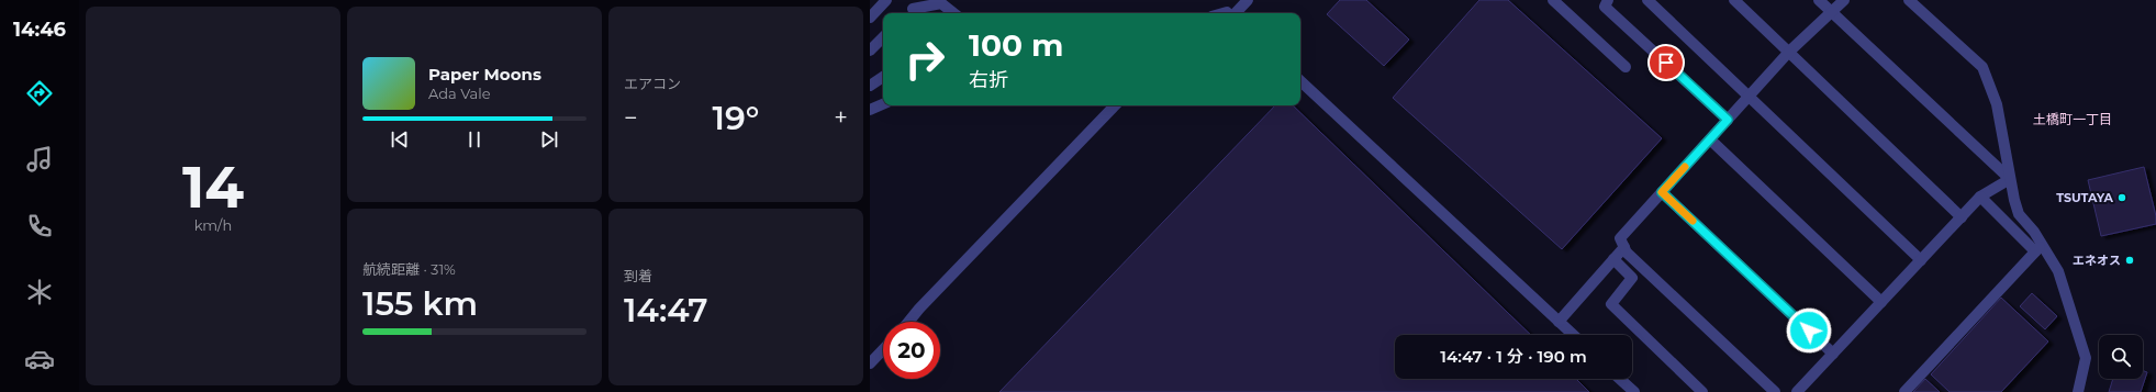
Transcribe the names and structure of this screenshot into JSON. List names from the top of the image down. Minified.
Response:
{"districts":["土橋町一丁目"],"places":["TSUTAYA","エネオス"],"page":{"tabs":"14:46","tile":[["14","km/h"],"エアコン",["航続距離 · 31%","155 km"],["到着","14:47"]],"turn":["100 m","右折"],"song":["Paper Moons","Ada Vale"],"heat":["−","19°","+"],"limit":"20","trip":"14:47 · 1 分 · 190 m"}}
